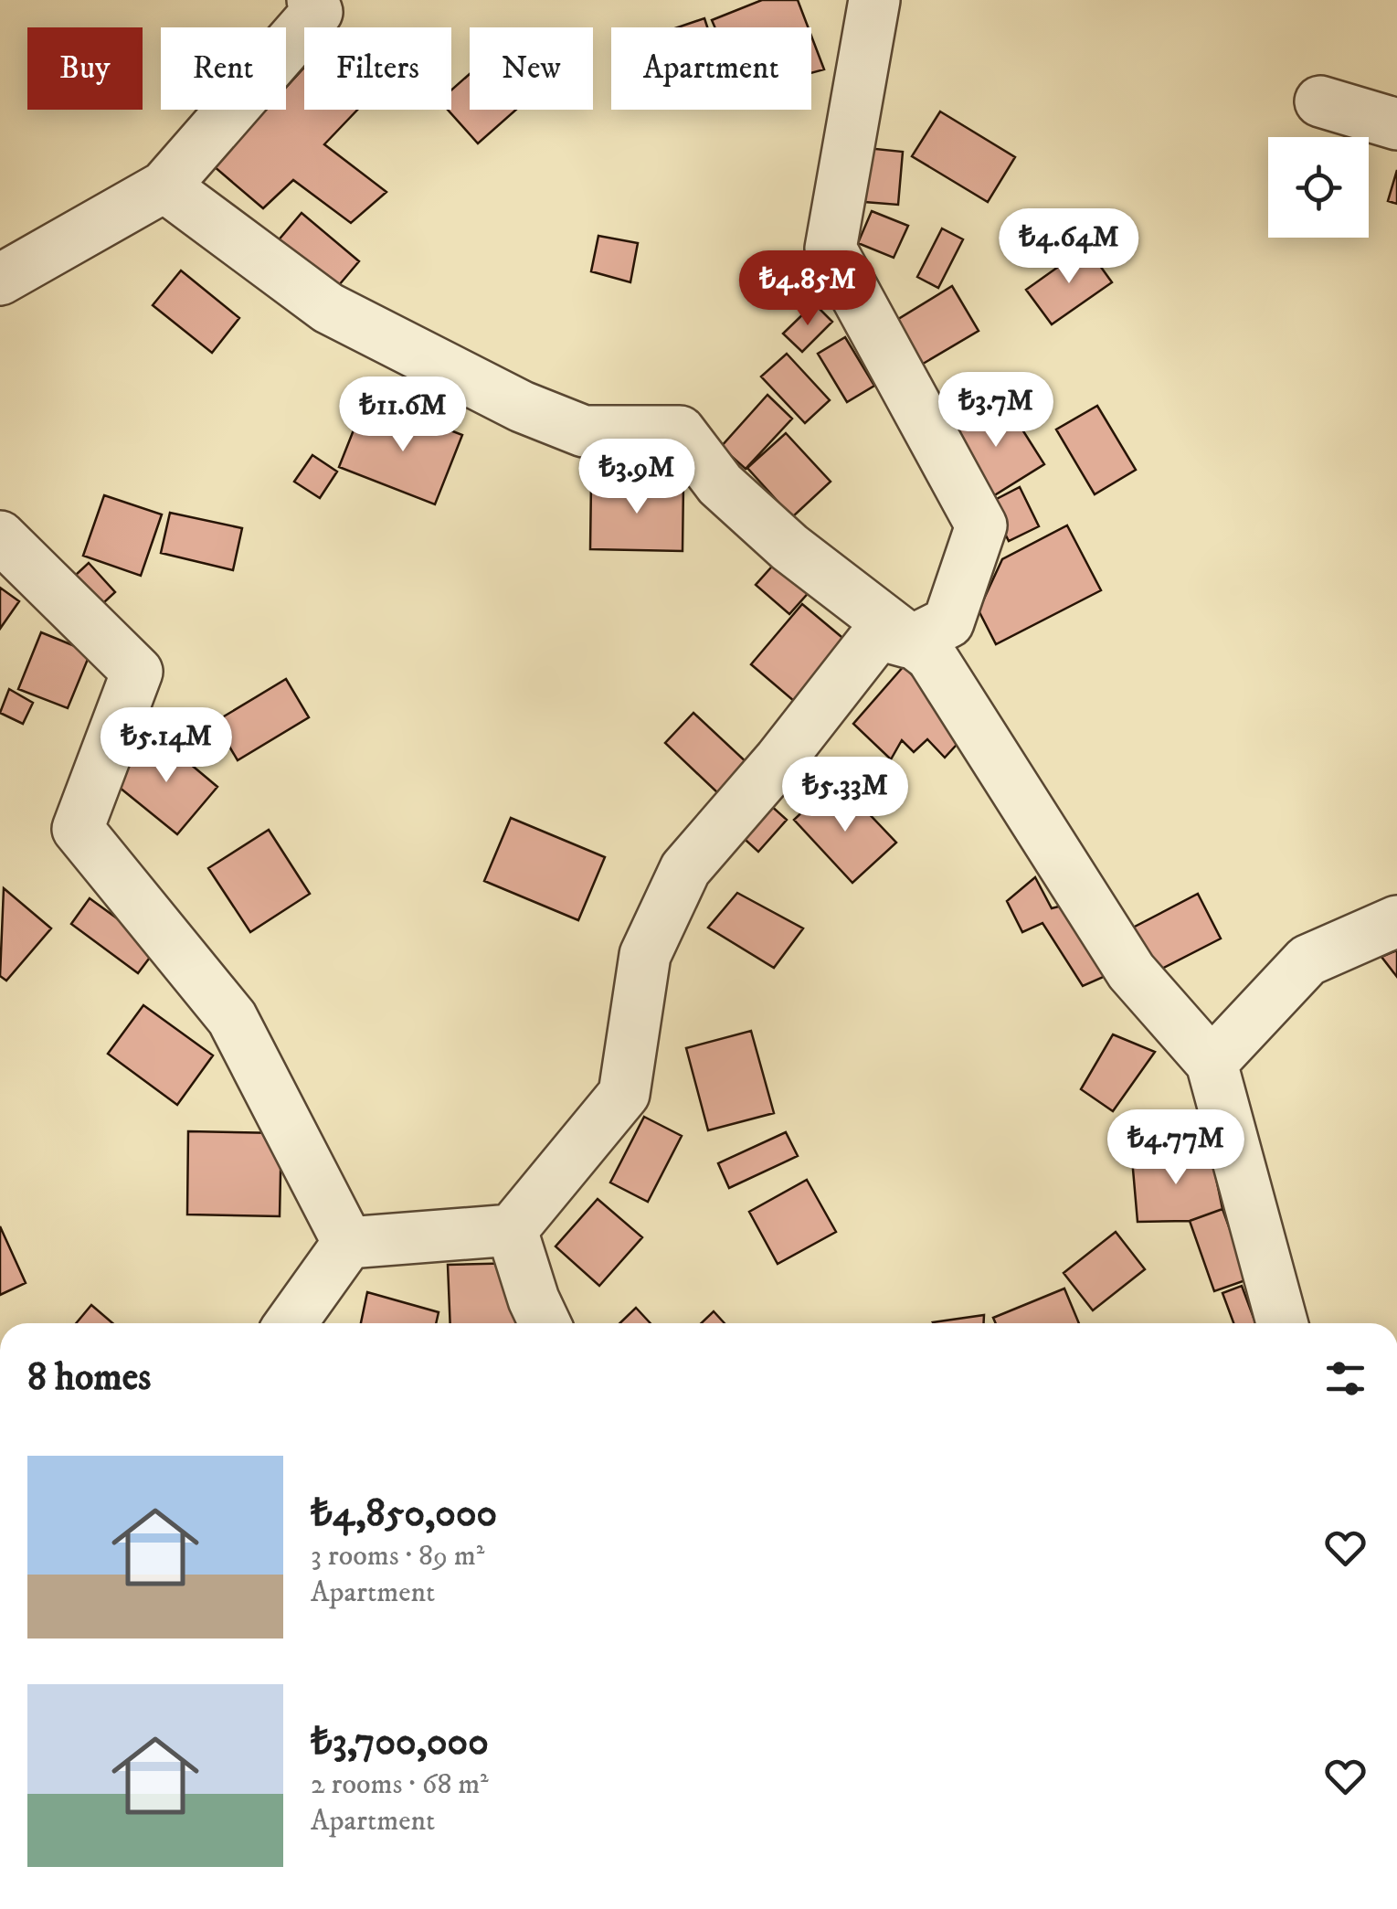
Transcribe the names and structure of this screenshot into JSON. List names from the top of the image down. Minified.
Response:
{"page":{"chip":["Buy","Rent","Filters","New","Apartment"],"price":["₺4.64M","₺4.85M","₺3.7M","₺11.6M","₺3.9M","₺5.14M","₺5.33M","₺4.77M"],"heading":"8 homes","list":[{"name":"₺4,850,000","note":"3 rooms · 89 m² · Apartment"},{"name":"₺3,700,000","note":"2 rooms · 68 m² · Apartment"}]}}
